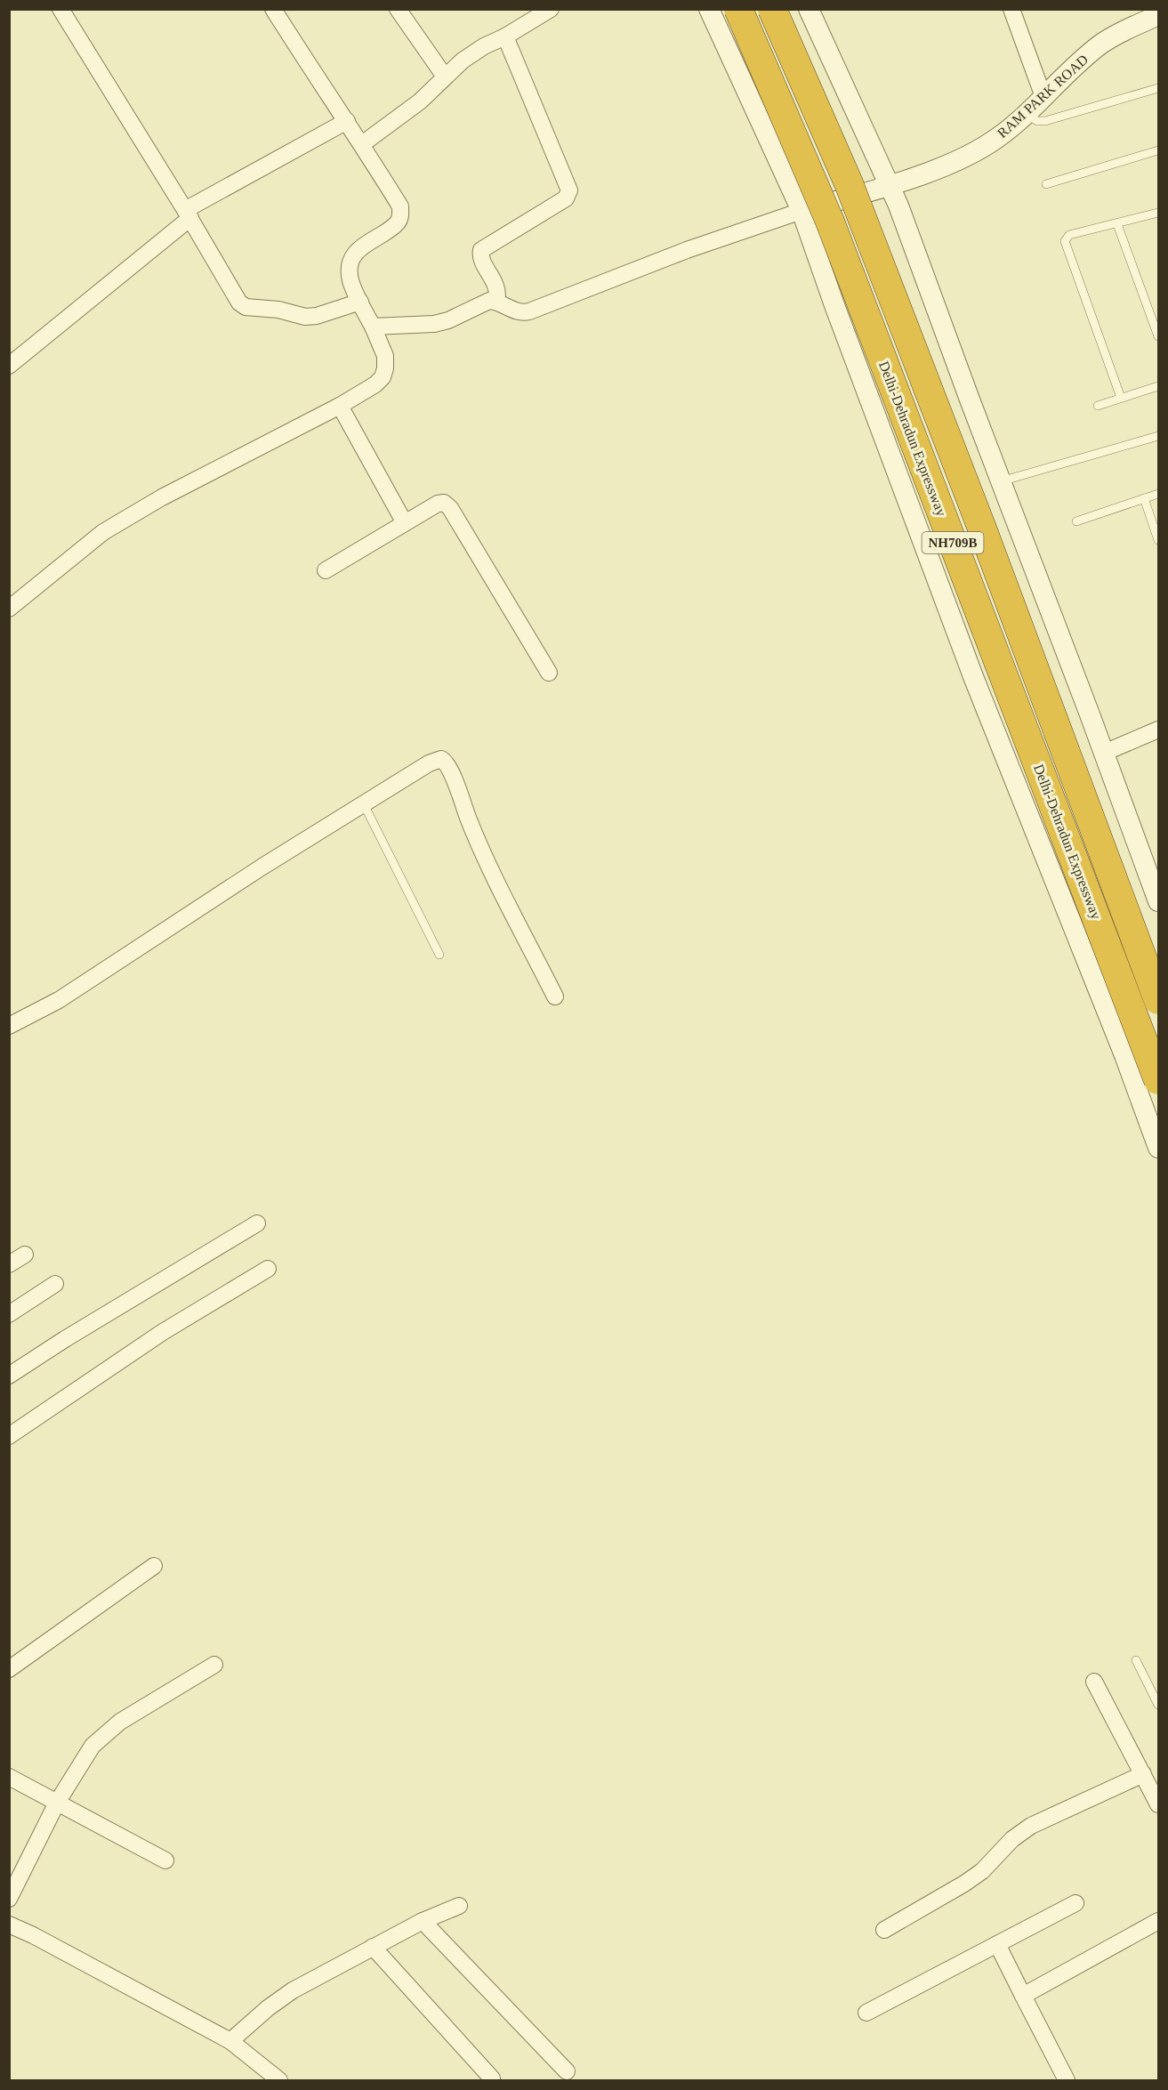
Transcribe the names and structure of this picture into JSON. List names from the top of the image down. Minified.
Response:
{"streets":{"highway":["Delhi-Dehradun Expressway","NH709B"],"street":["RAM PARK ROAD"]}}
